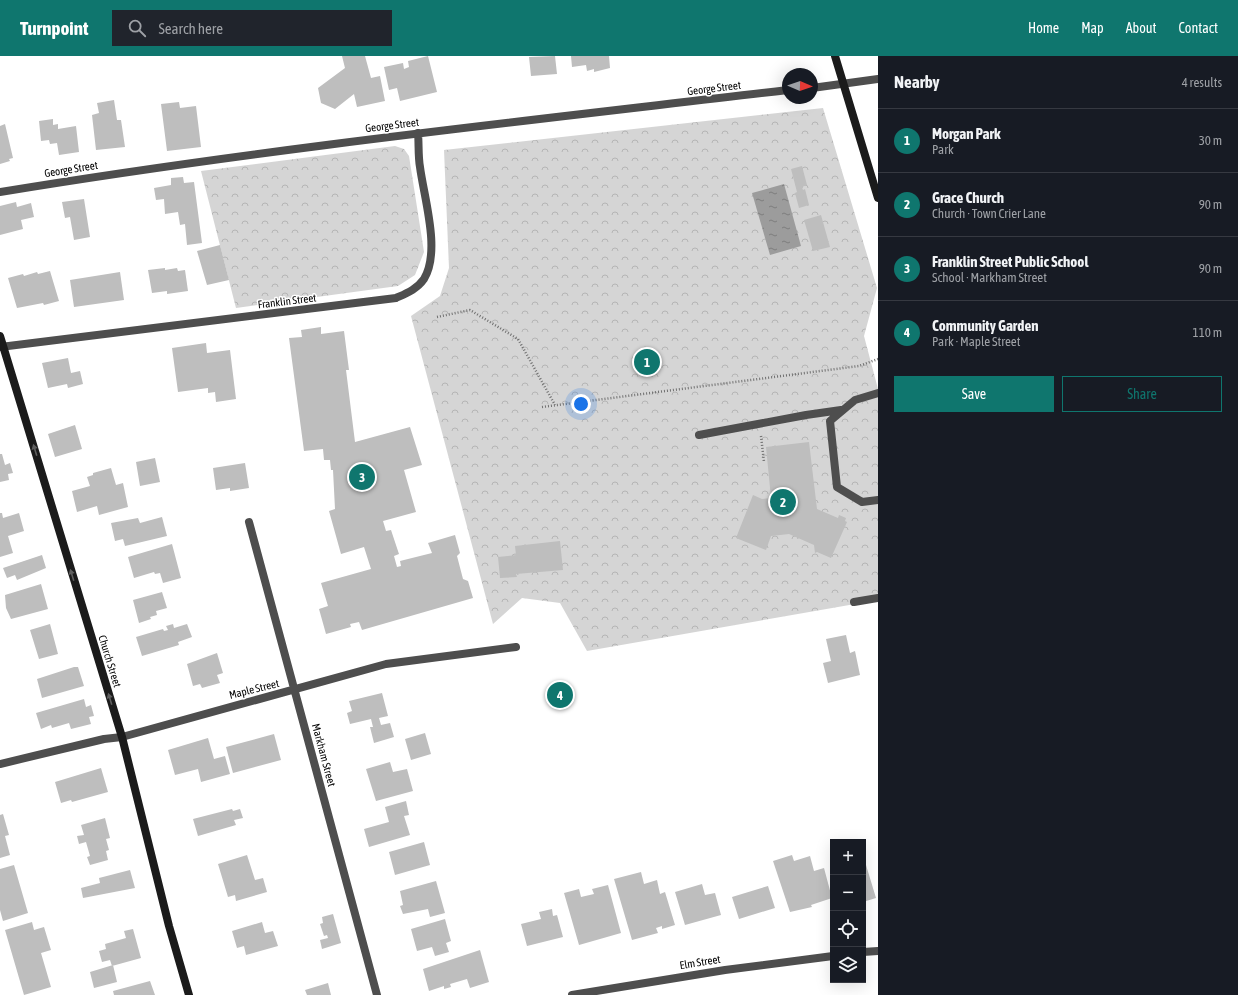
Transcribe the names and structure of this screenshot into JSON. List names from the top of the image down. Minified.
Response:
{"streets":{"street":["George Street","Franklin Street","Church Street","Maple Street","Markham Street","Elm Street"]},"crossings":[["George Street","Franklin Street"],["Franklin Street","Church Street"],["Church Street","Maple Street"],["Maple Street","Markham Street"]],"one_way":["Church Street"],"north":"right","page":{"header":"Turnpoint","search":"Search here","nav":["Home","Map","About","Contact"],"heading":["Nearby","4 results"],"list":[{"mark":"1","name":"Morgan Park","note":"Park","value":"30 m"},{"mark":"2","name":"Grace Church","note":"Church · Town Crier Lane","value":"90 m"},{"mark":"3","name":"Franklin Street Public School","note":"School · Markham Street","value":"90 m"},{"mark":"4","name":"Community Garden","note":"Park · Maple Street","value":"110 m"}],"pins":["1","3","2","4"],"buttons":["Save","Share"],"map_buttons":["+","−"]}}
